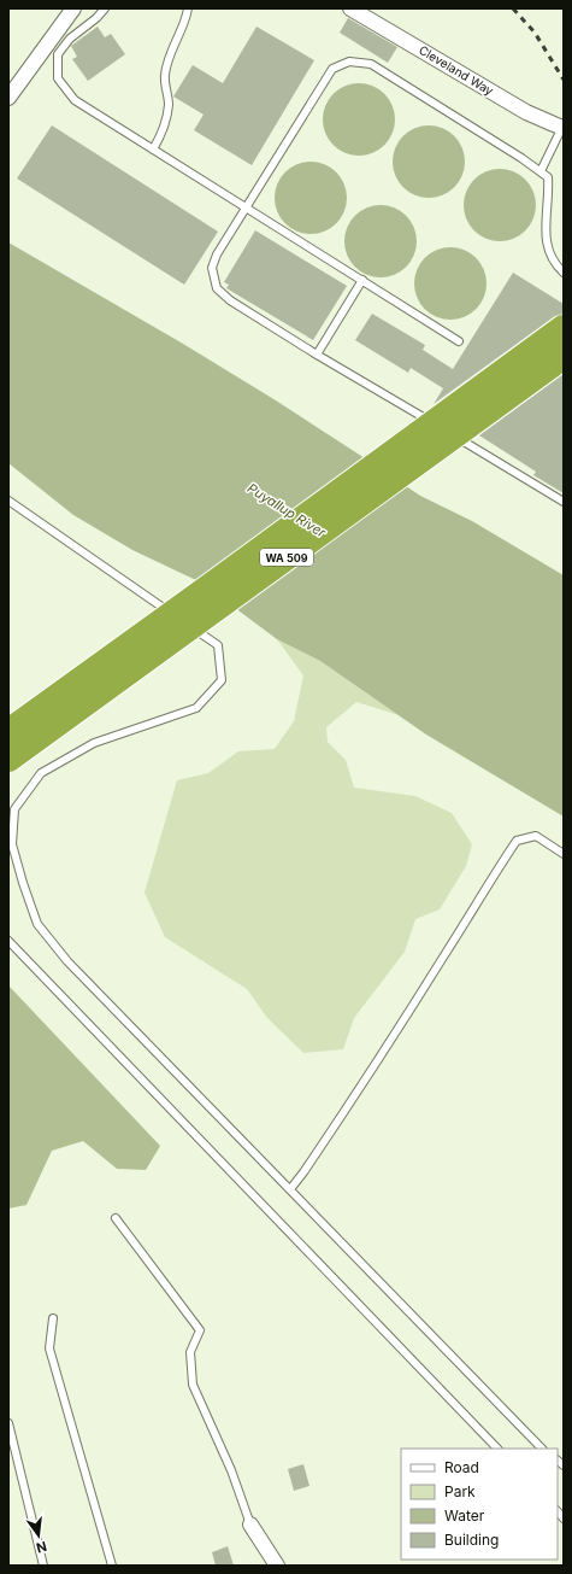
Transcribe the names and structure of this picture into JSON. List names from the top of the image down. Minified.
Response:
{"streets":{"highway":["WA 509"],"street":["Cleveland Way"]},"water":["Puyallup River"],"legend":["Road","Park","Water","Building"],"north":"bottom"}
